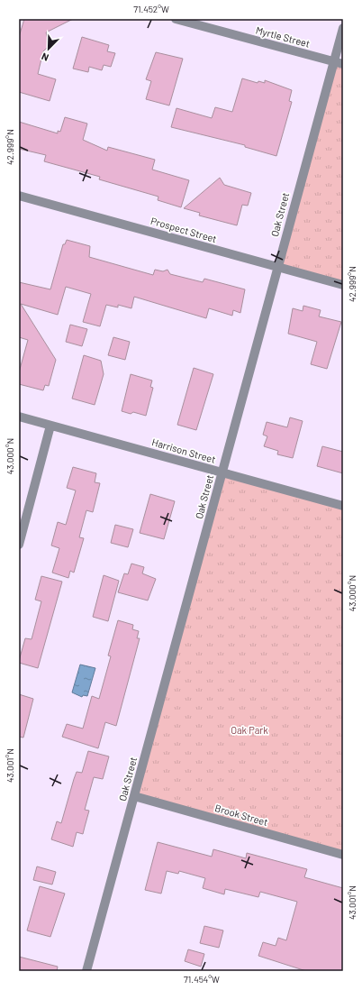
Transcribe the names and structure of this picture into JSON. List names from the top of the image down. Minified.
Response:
{"streets":{"street":["Myrtle Street","Oak Street","Prospect Street","Harrison Street","Brook Street"]},"crossings":[["Myrtle Street","Oak Street"],["Oak Street","Prospect Street"],["Oak Street","Harrison Street"],["Oak Street","Brook Street"]],"parks":["Oak Park"],"north":"bottom left","coordinates":["71.452°W","42.999°N","43.000°N","43.001°N","71.454°W"]}
